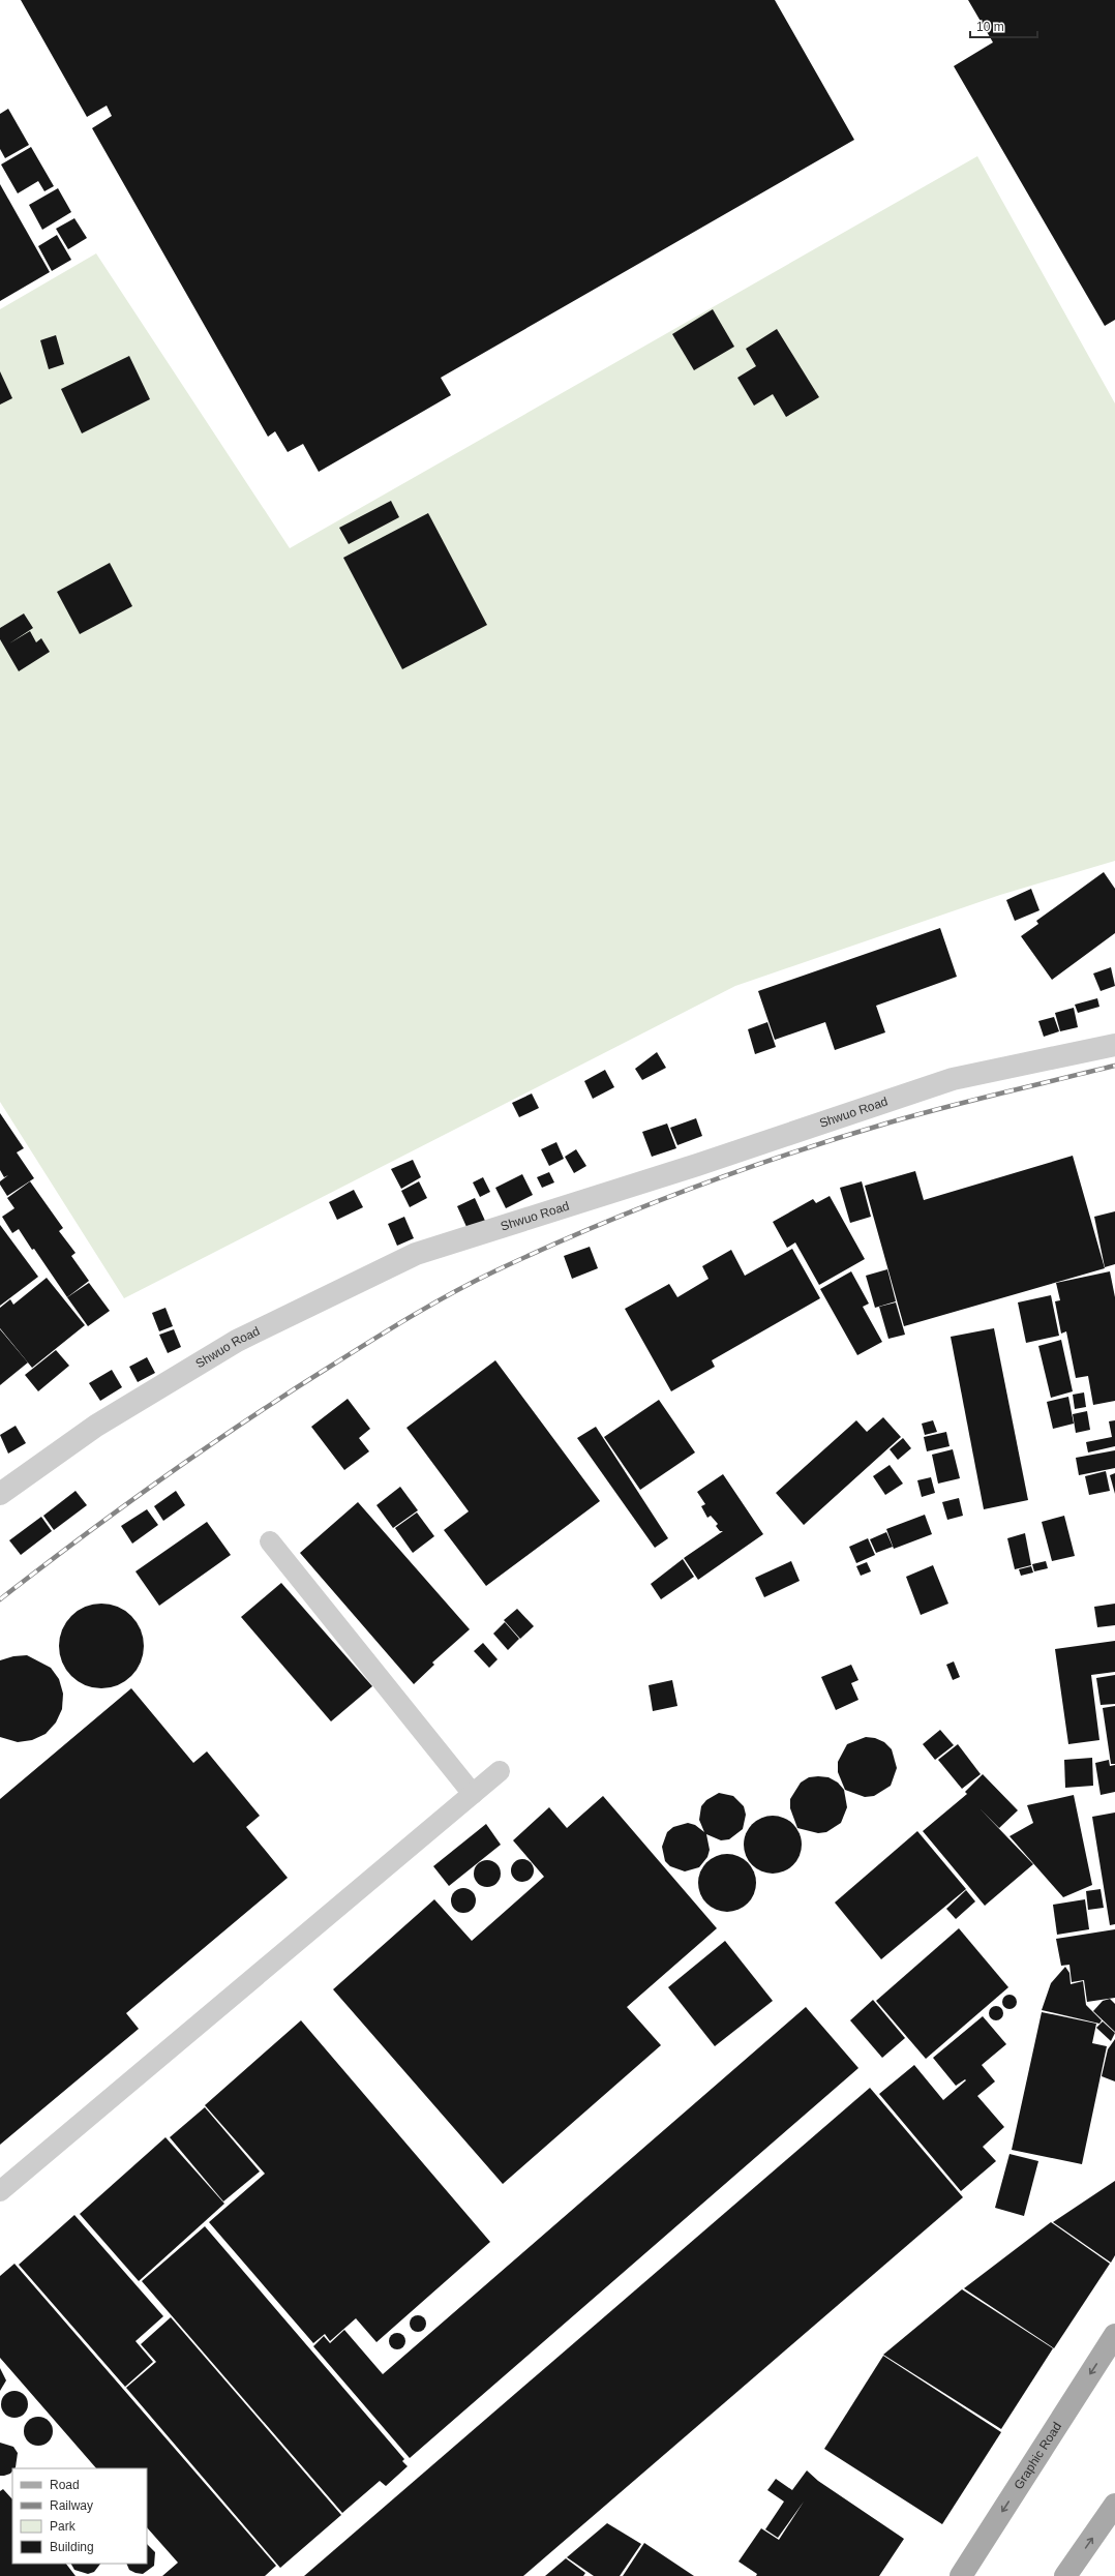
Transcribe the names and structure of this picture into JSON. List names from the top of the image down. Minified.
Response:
{"streets":{"main road":["Graphic Road"],"street":["Shwuo Road"]},"legend":["Road","Railway","Park","Building"],"scale_bar":"10 m"}
